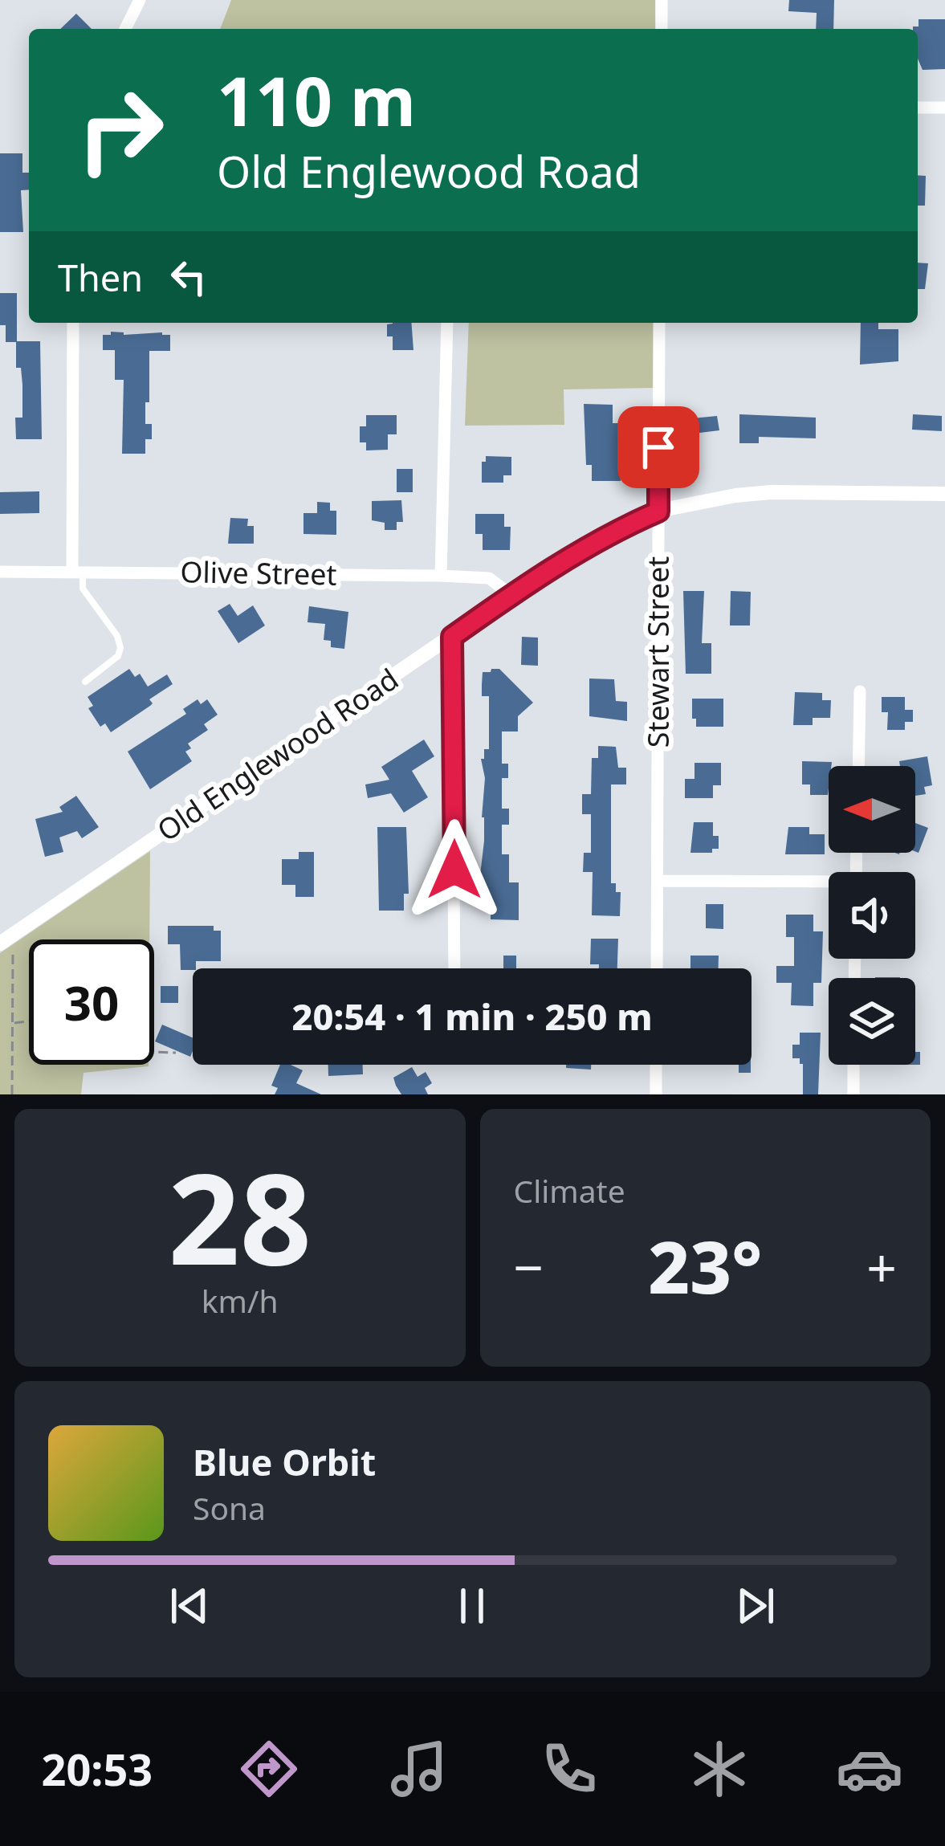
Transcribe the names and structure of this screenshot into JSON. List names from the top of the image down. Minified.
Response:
{"streets":{"street":["Olive Street","Stewart Street","Old Englewood Road"]},"crossings":[["Olive Street","Old Englewood Road"],["Stewart Street","Old Englewood Road"]],"north":"left","page":{"turn":["110 m","Old Englewood Road"],"then":"Then","limit":"30","trip":"20:54 · 1 min · 250 m","tile":[["28","km/h"],"Climate"],"heat":["−","23°","+"],"song":["Blue Orbit","Sona"],"tabs":"20:53"}}
